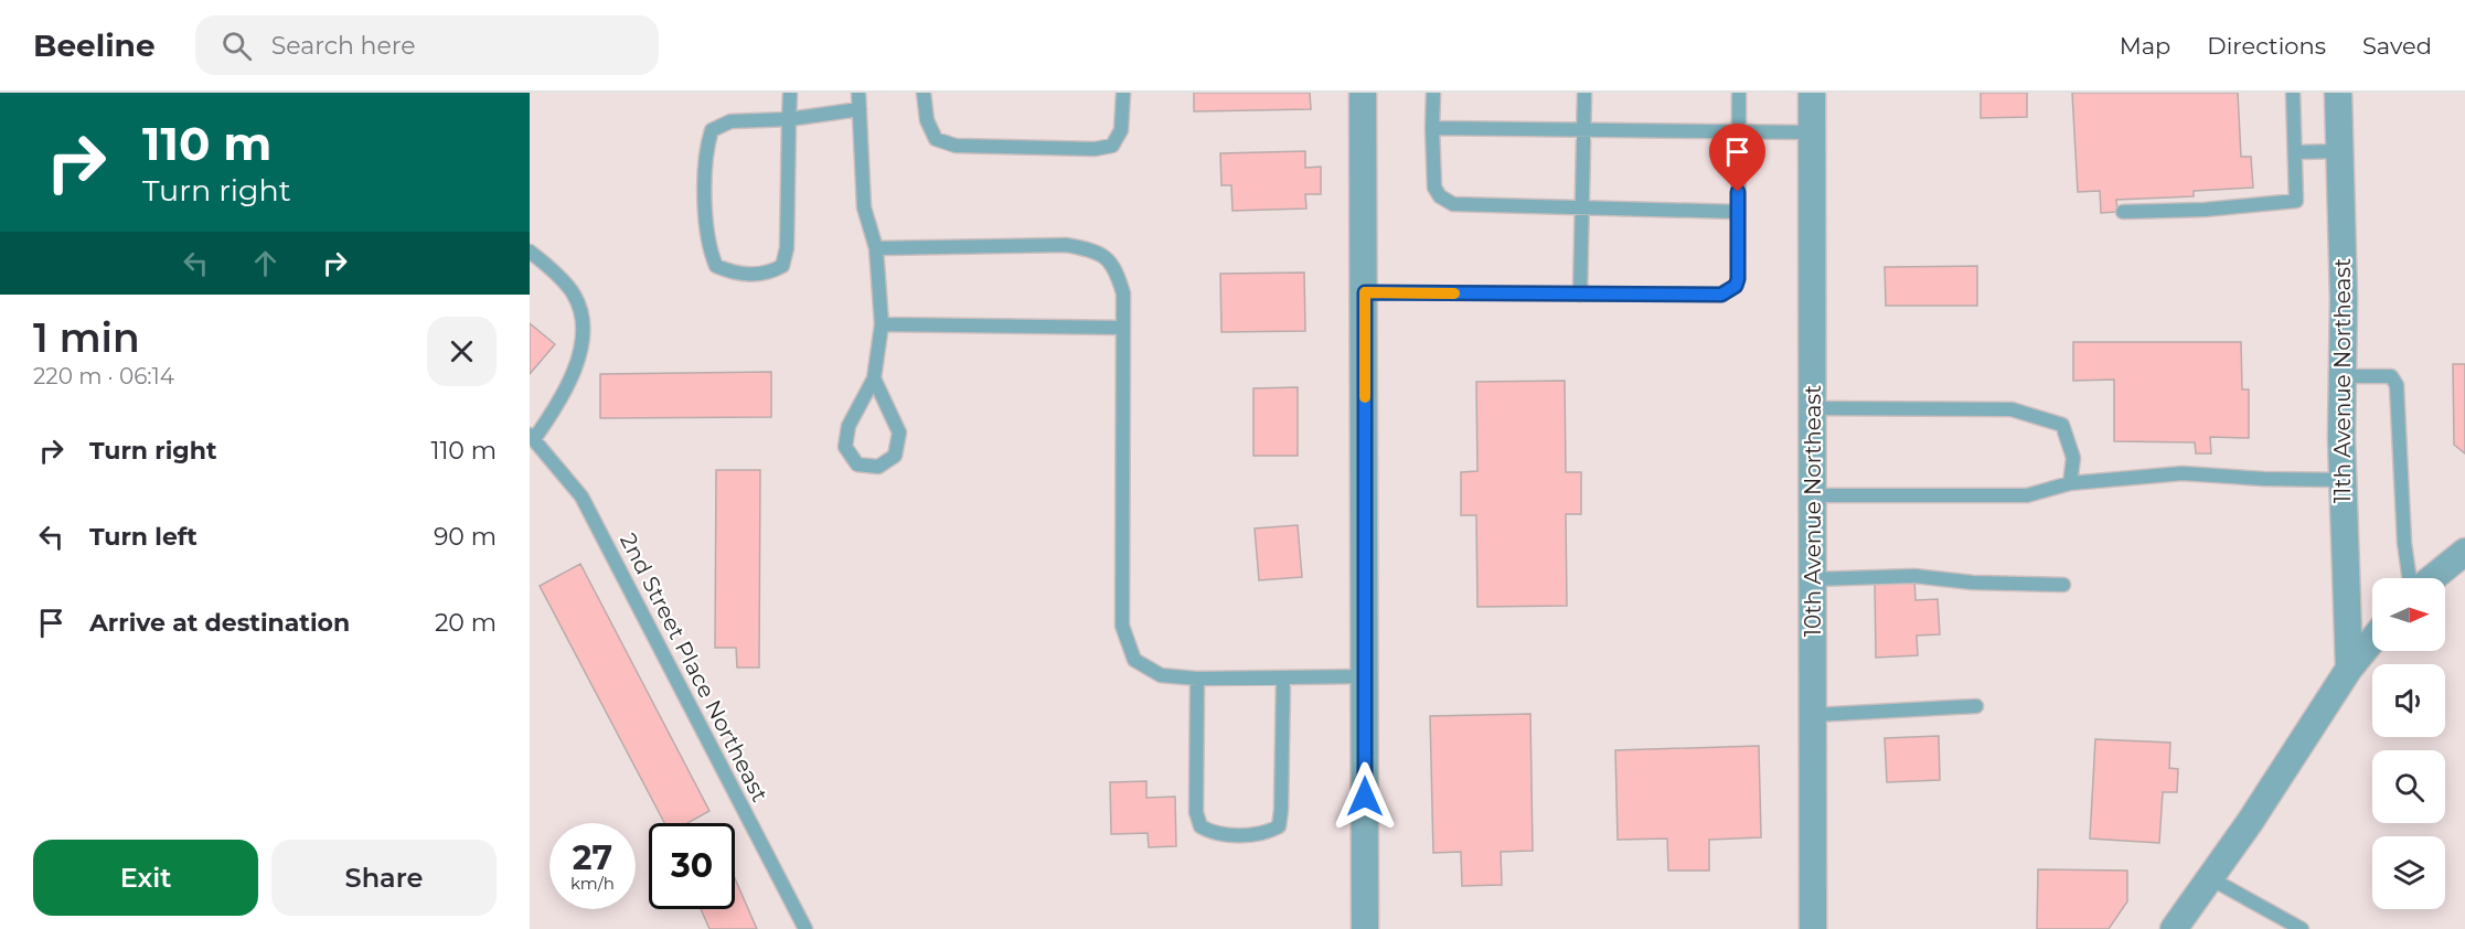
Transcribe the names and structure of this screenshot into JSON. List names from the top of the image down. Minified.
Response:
{"streets":{"street":["11th Avenue Northeast","10th Avenue Northeast"],"lane":["2nd Street Place Northeast"]},"north":"right","page":{"header":"Beeline","search":"Search here","nav":["Map","Directions","Saved"],"turn":["110 m","Turn right"],"heading":["1 min","220 m · 06:14"],"list":[{"name":"Turn right","value":"110 m"},{"name":"Turn left","value":"90 m"},{"name":"Arrive at destination","value":"20 m"}],"speed":"27 km/h","limit":"30","buttons":["Exit","Share"]}}
